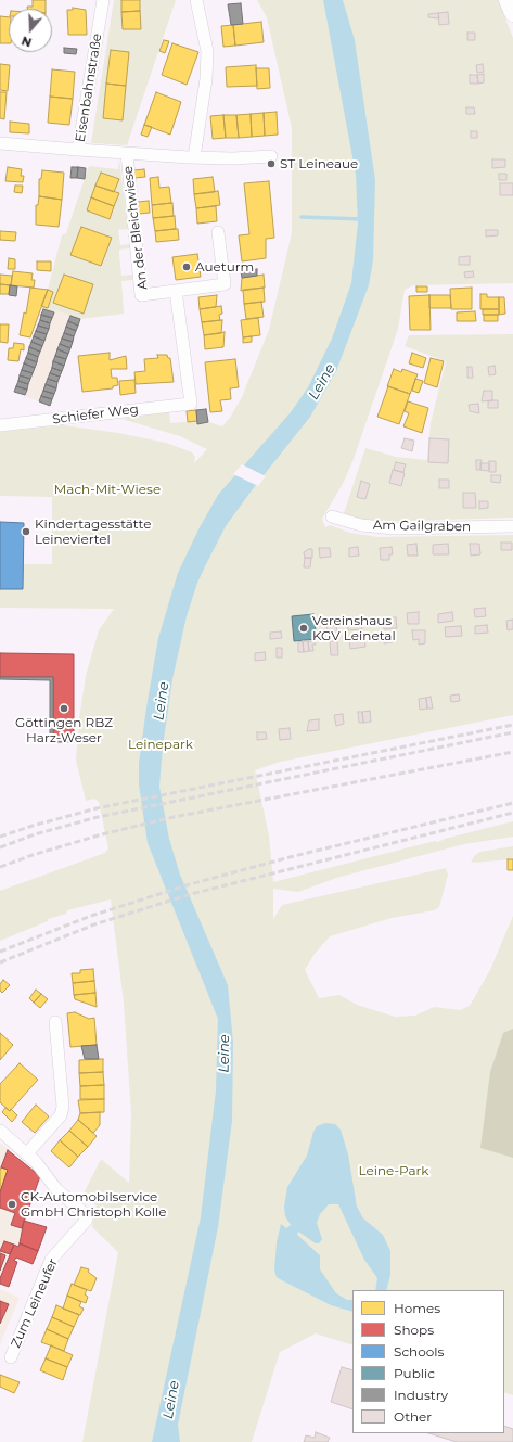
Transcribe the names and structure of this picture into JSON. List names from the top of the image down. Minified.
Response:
{"streets":{"street":["Eisenbahnstraße","An der Bleichwiese","Schiefer Weg","Am Gailgraben","Zum Leineufer"]},"crossings":[["An der Bleichwiese","Schiefer Weg"]],"water":["Leine"],"parks":["Mach-Mit-Wiese","Leinepark","Leine-Park"],"places":["ST Leineaue","Aueturm","Kindertagesstätte Leineviertel","Vereinshaus KGV Leinetal","Göttingen RBZ Harz-Weser","CK-Automobilservice GmbH Christoph Kolle"],"legend":["Homes","Shops","Schools","Public","Industry","Other"],"north":"bottom"}
